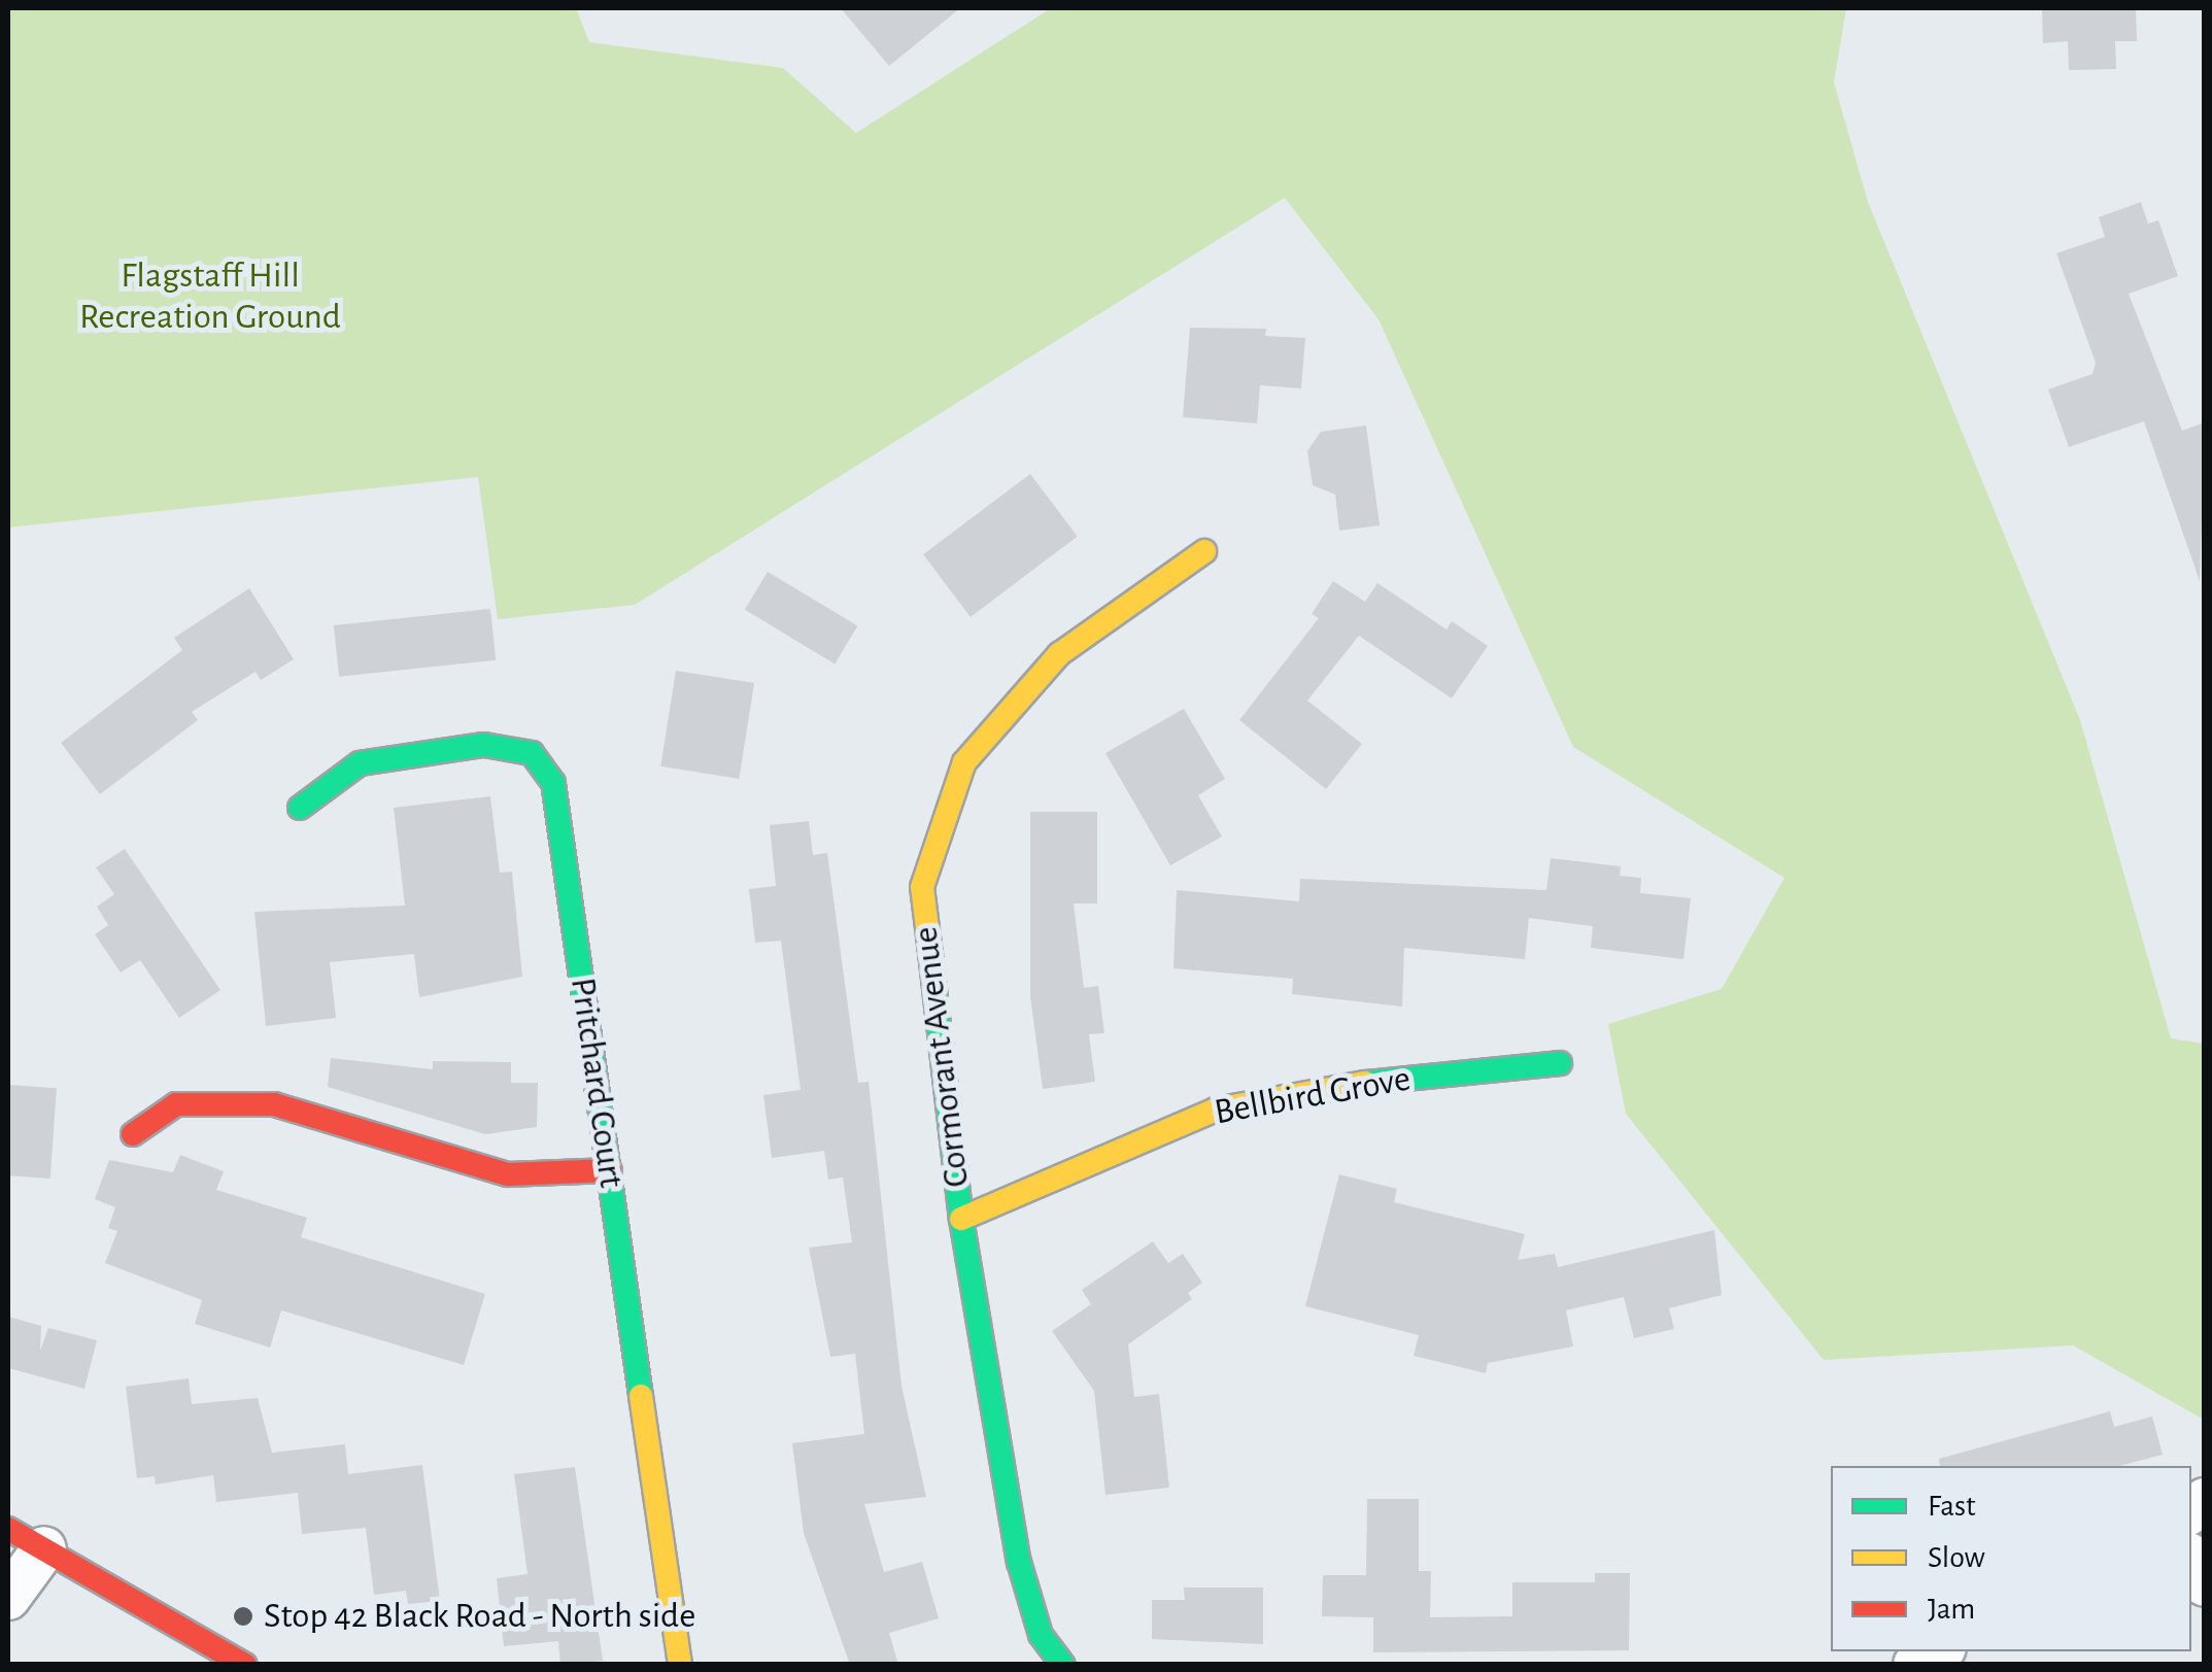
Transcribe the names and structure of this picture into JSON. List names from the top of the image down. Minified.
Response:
{"streets":{"street":["Cormorant Avenue","Pritchard Court","Bellbird Grove"]},"crossings":[["Cormorant Avenue","Bellbird Grove"]],"parks":["Flagstaff Hill Recreation Ground"],"places":["Stop 42 Black Road - North side"],"legend":["Fast","Slow","Jam"]}
